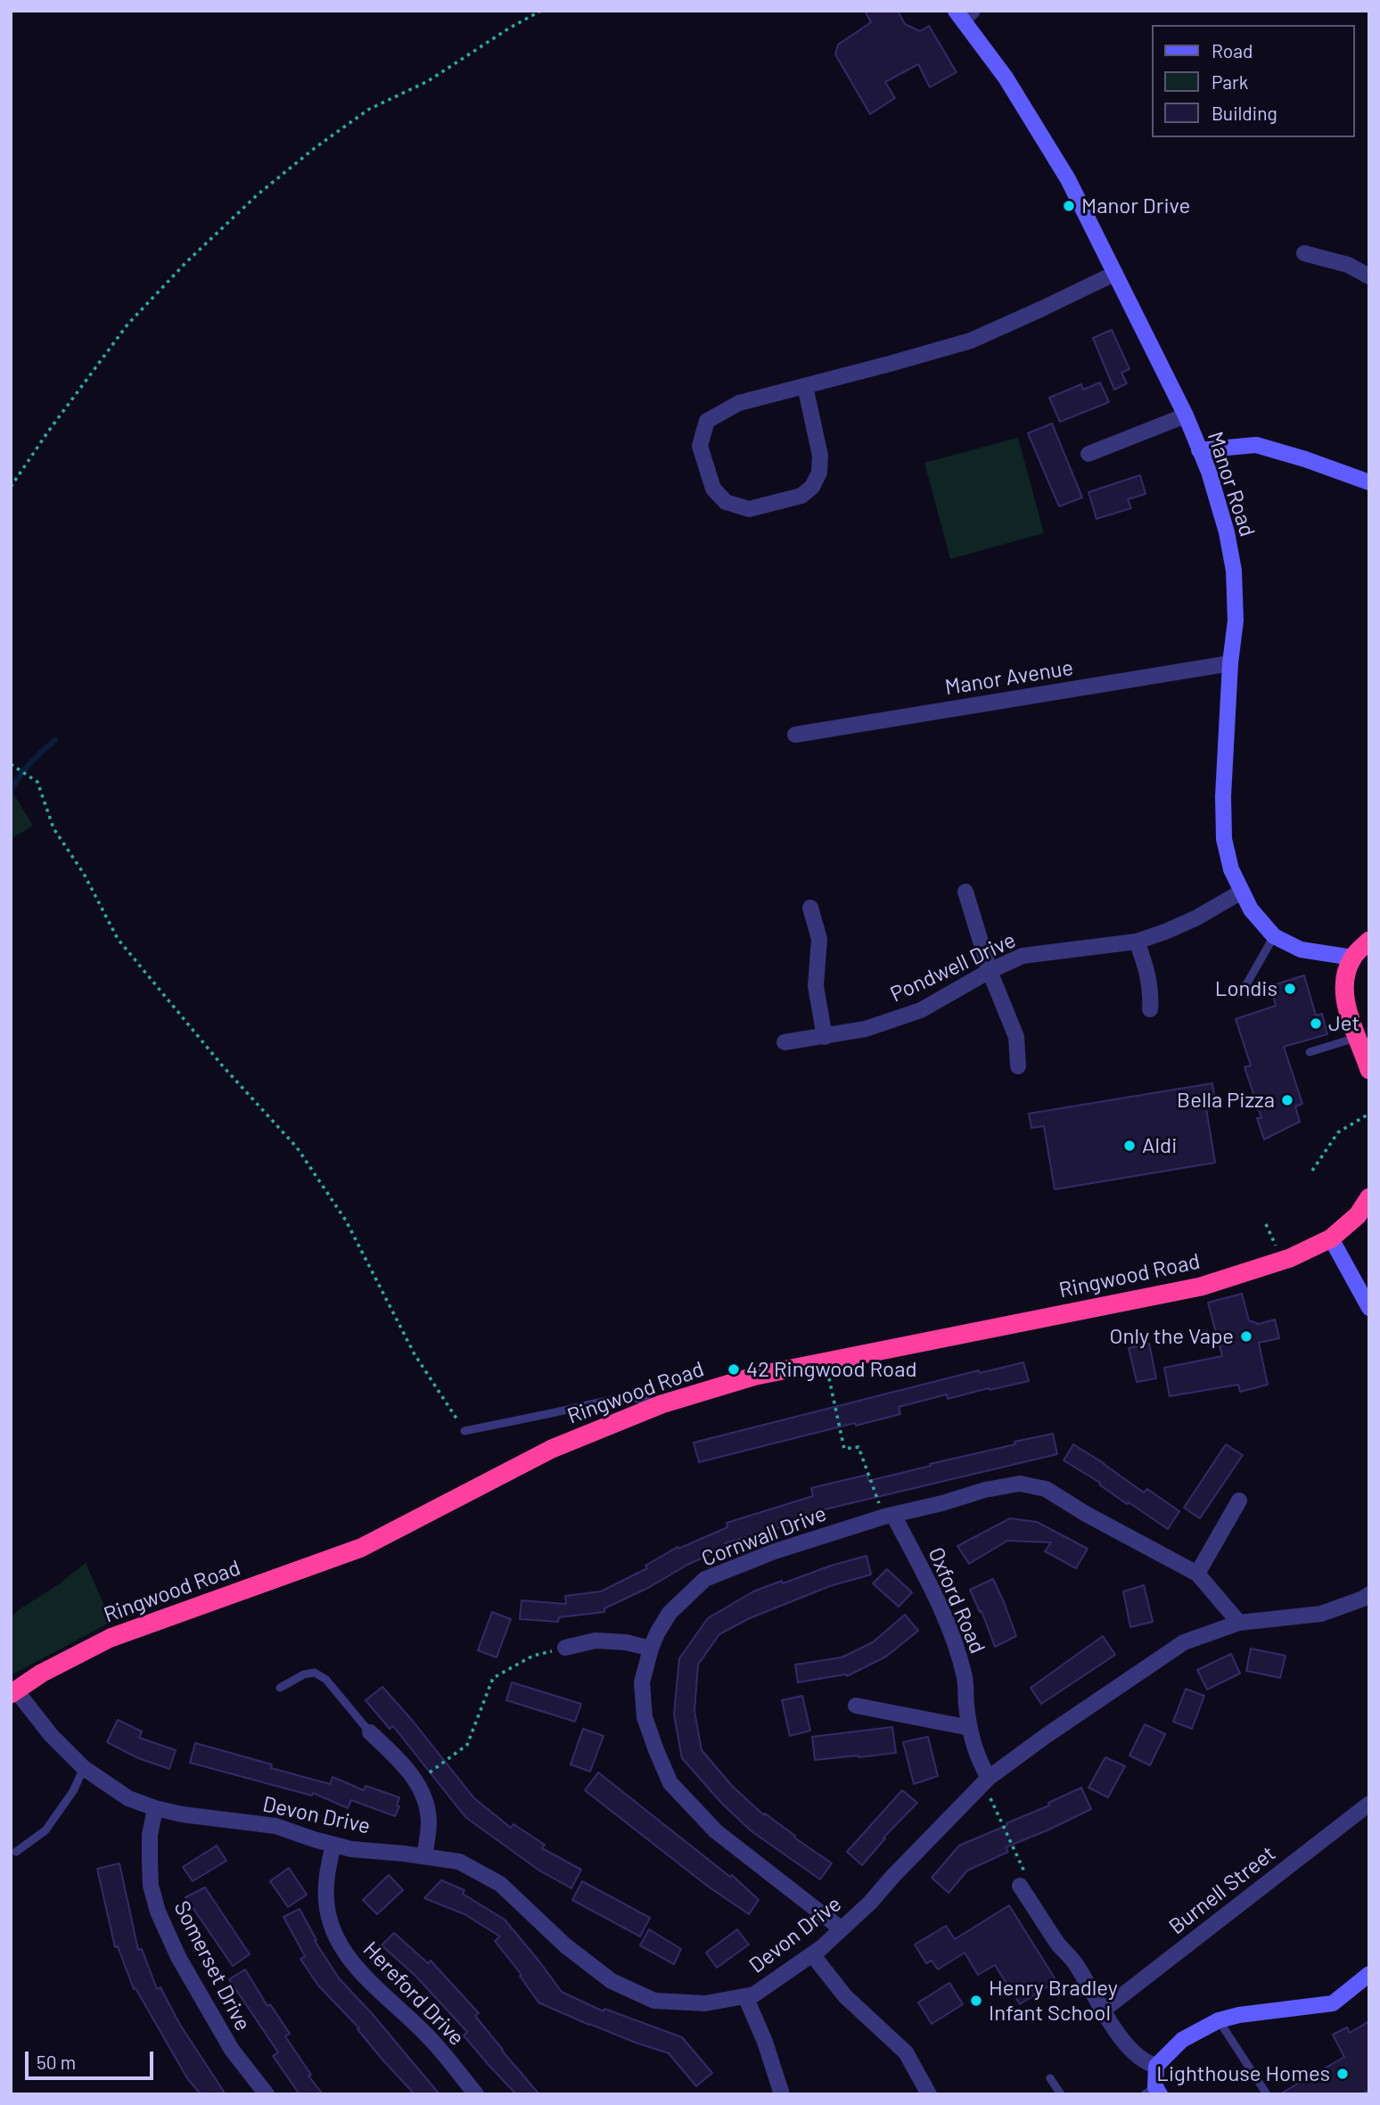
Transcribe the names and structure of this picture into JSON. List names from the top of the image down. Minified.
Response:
{"streets":{"highway":["Ringwood Road"],"street":["Manor Road","Manor Avenue","Pondwell Drive","Cornwall Drive","Oxford Road","Devon Drive","Burnell Street","Somerset Drive","Hereford Drive"]},"crossings":[["Manor Road","Manor Avenue"],["Manor Road","Pondwell Drive"],["Ringwood Road","Devon Drive"],["Cornwall Drive","Oxford Road"],["Cornwall Drive","Devon Drive"],["Oxford Road","Devon Drive"],["Devon Drive","Somerset Drive"],["Devon Drive","Hereford Drive"]],"places":["Manor Drive","Londis","Jet","Bella Pizza","Aldi","Only the Vape","42 Ringwood Road","Henry Bradley Infant School","Lighthouse Homes"],"legend":["Road","Park","Building"],"scale_bar":"50 m"}
